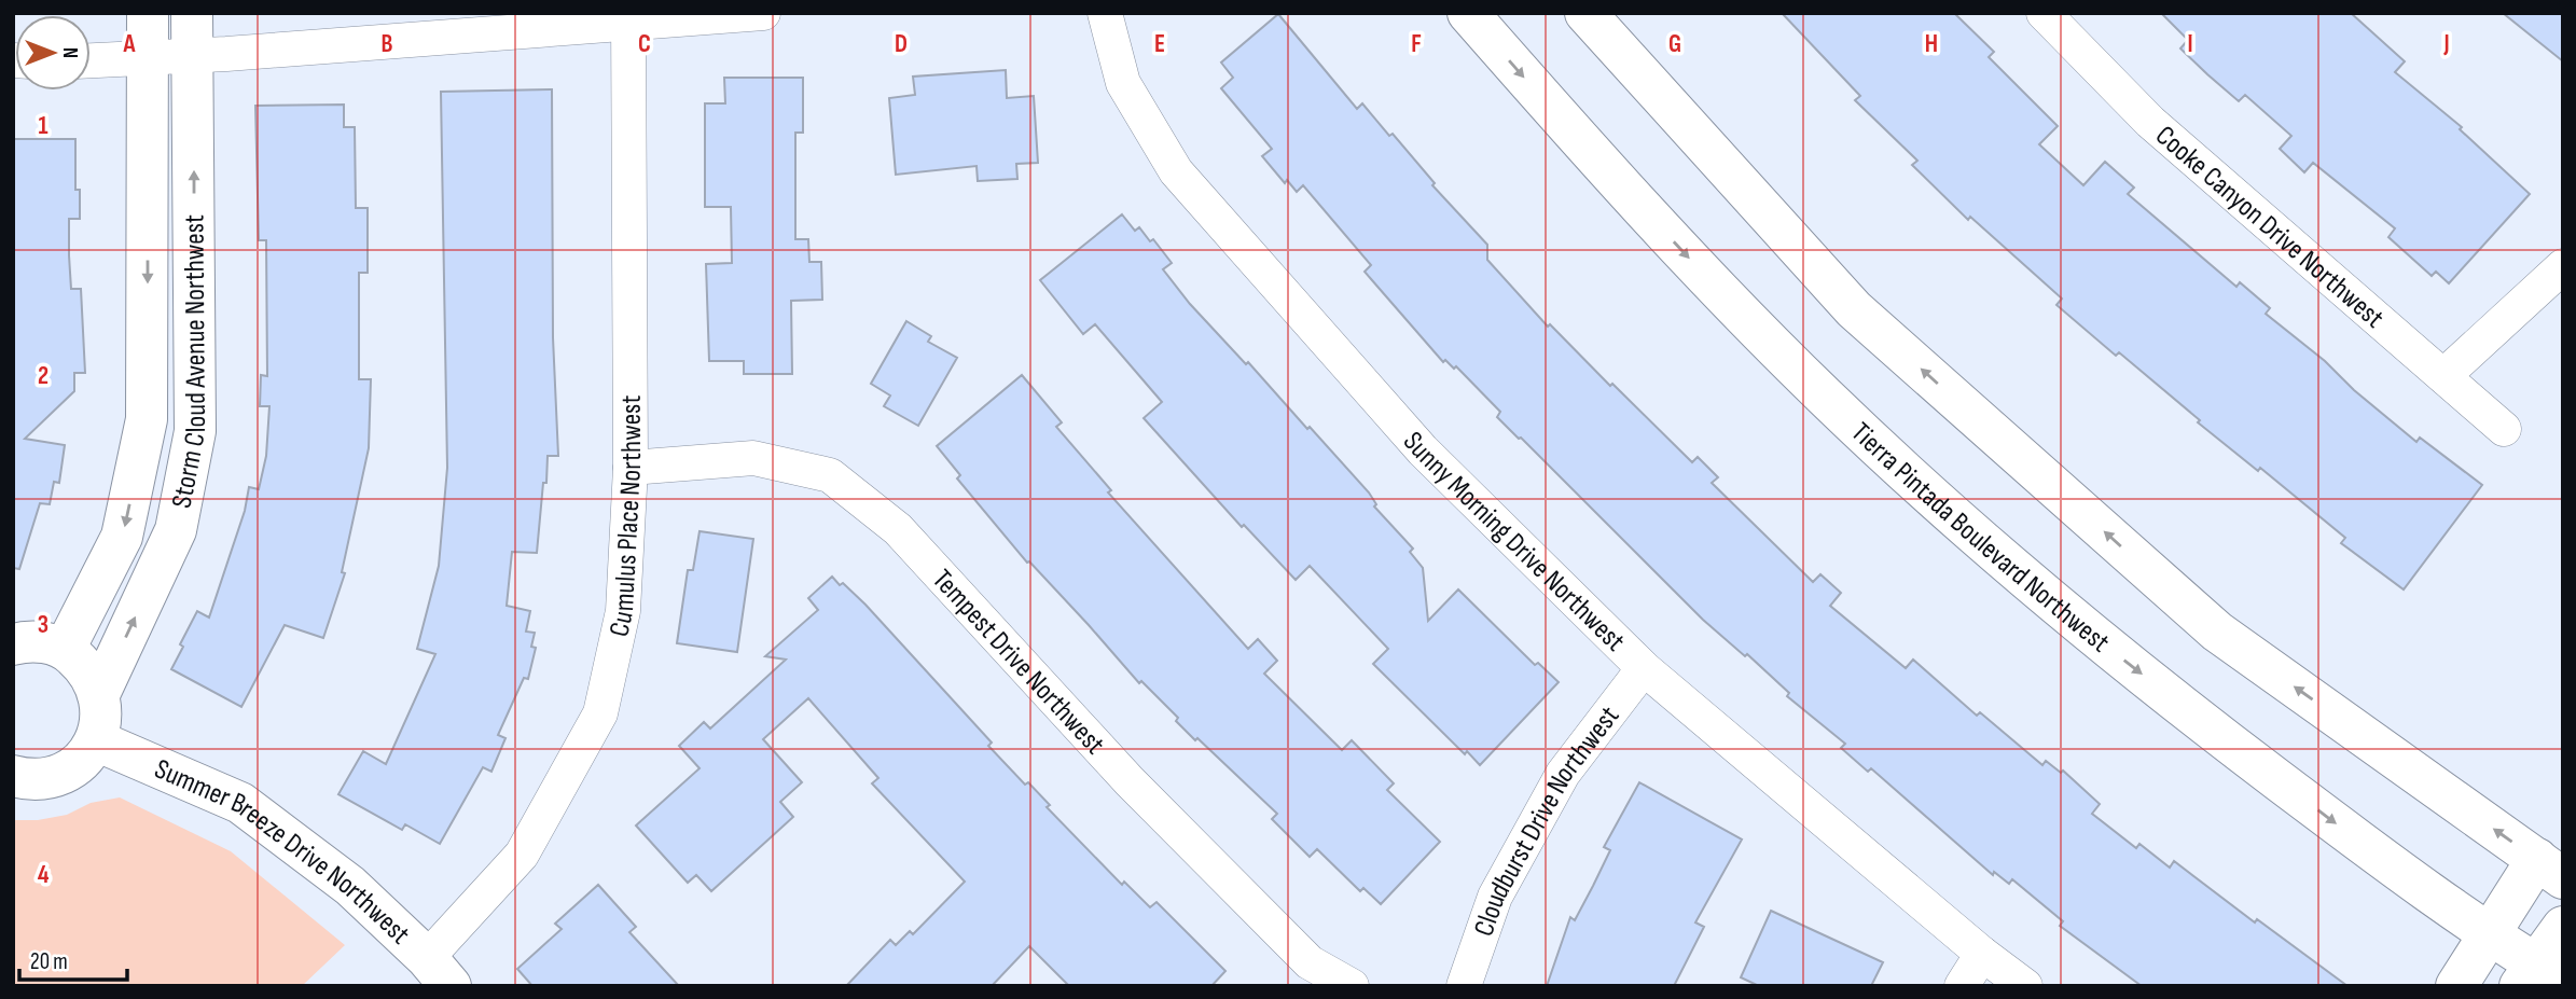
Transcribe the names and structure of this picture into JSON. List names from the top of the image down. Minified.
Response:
{"streets":{"main road":["Storm Cloud Avenue Northwest","Tierra Pintada Boulevard Northwest","Summer Breeze Drive Northwest"],"street":["Cooke Canyon Drive Northwest","Cumulus Place Northwest","Sunny Morning Drive Northwest","Tempest Drive Northwest","Cloudburst Drive Northwest"]},"crossings":[["Cumulus Place Northwest","Tempest Drive Northwest"],["Cumulus Place Northwest","Summer Breeze Drive Northwest"],["Sunny Morning Drive Northwest","Cloudburst Drive Northwest"]],"scale_bar":"20 m","north":"right","grid":{"columns":["A","B","C","D","E","F","G","H","I","J"],"rows":["1","2","3","4"]}}
